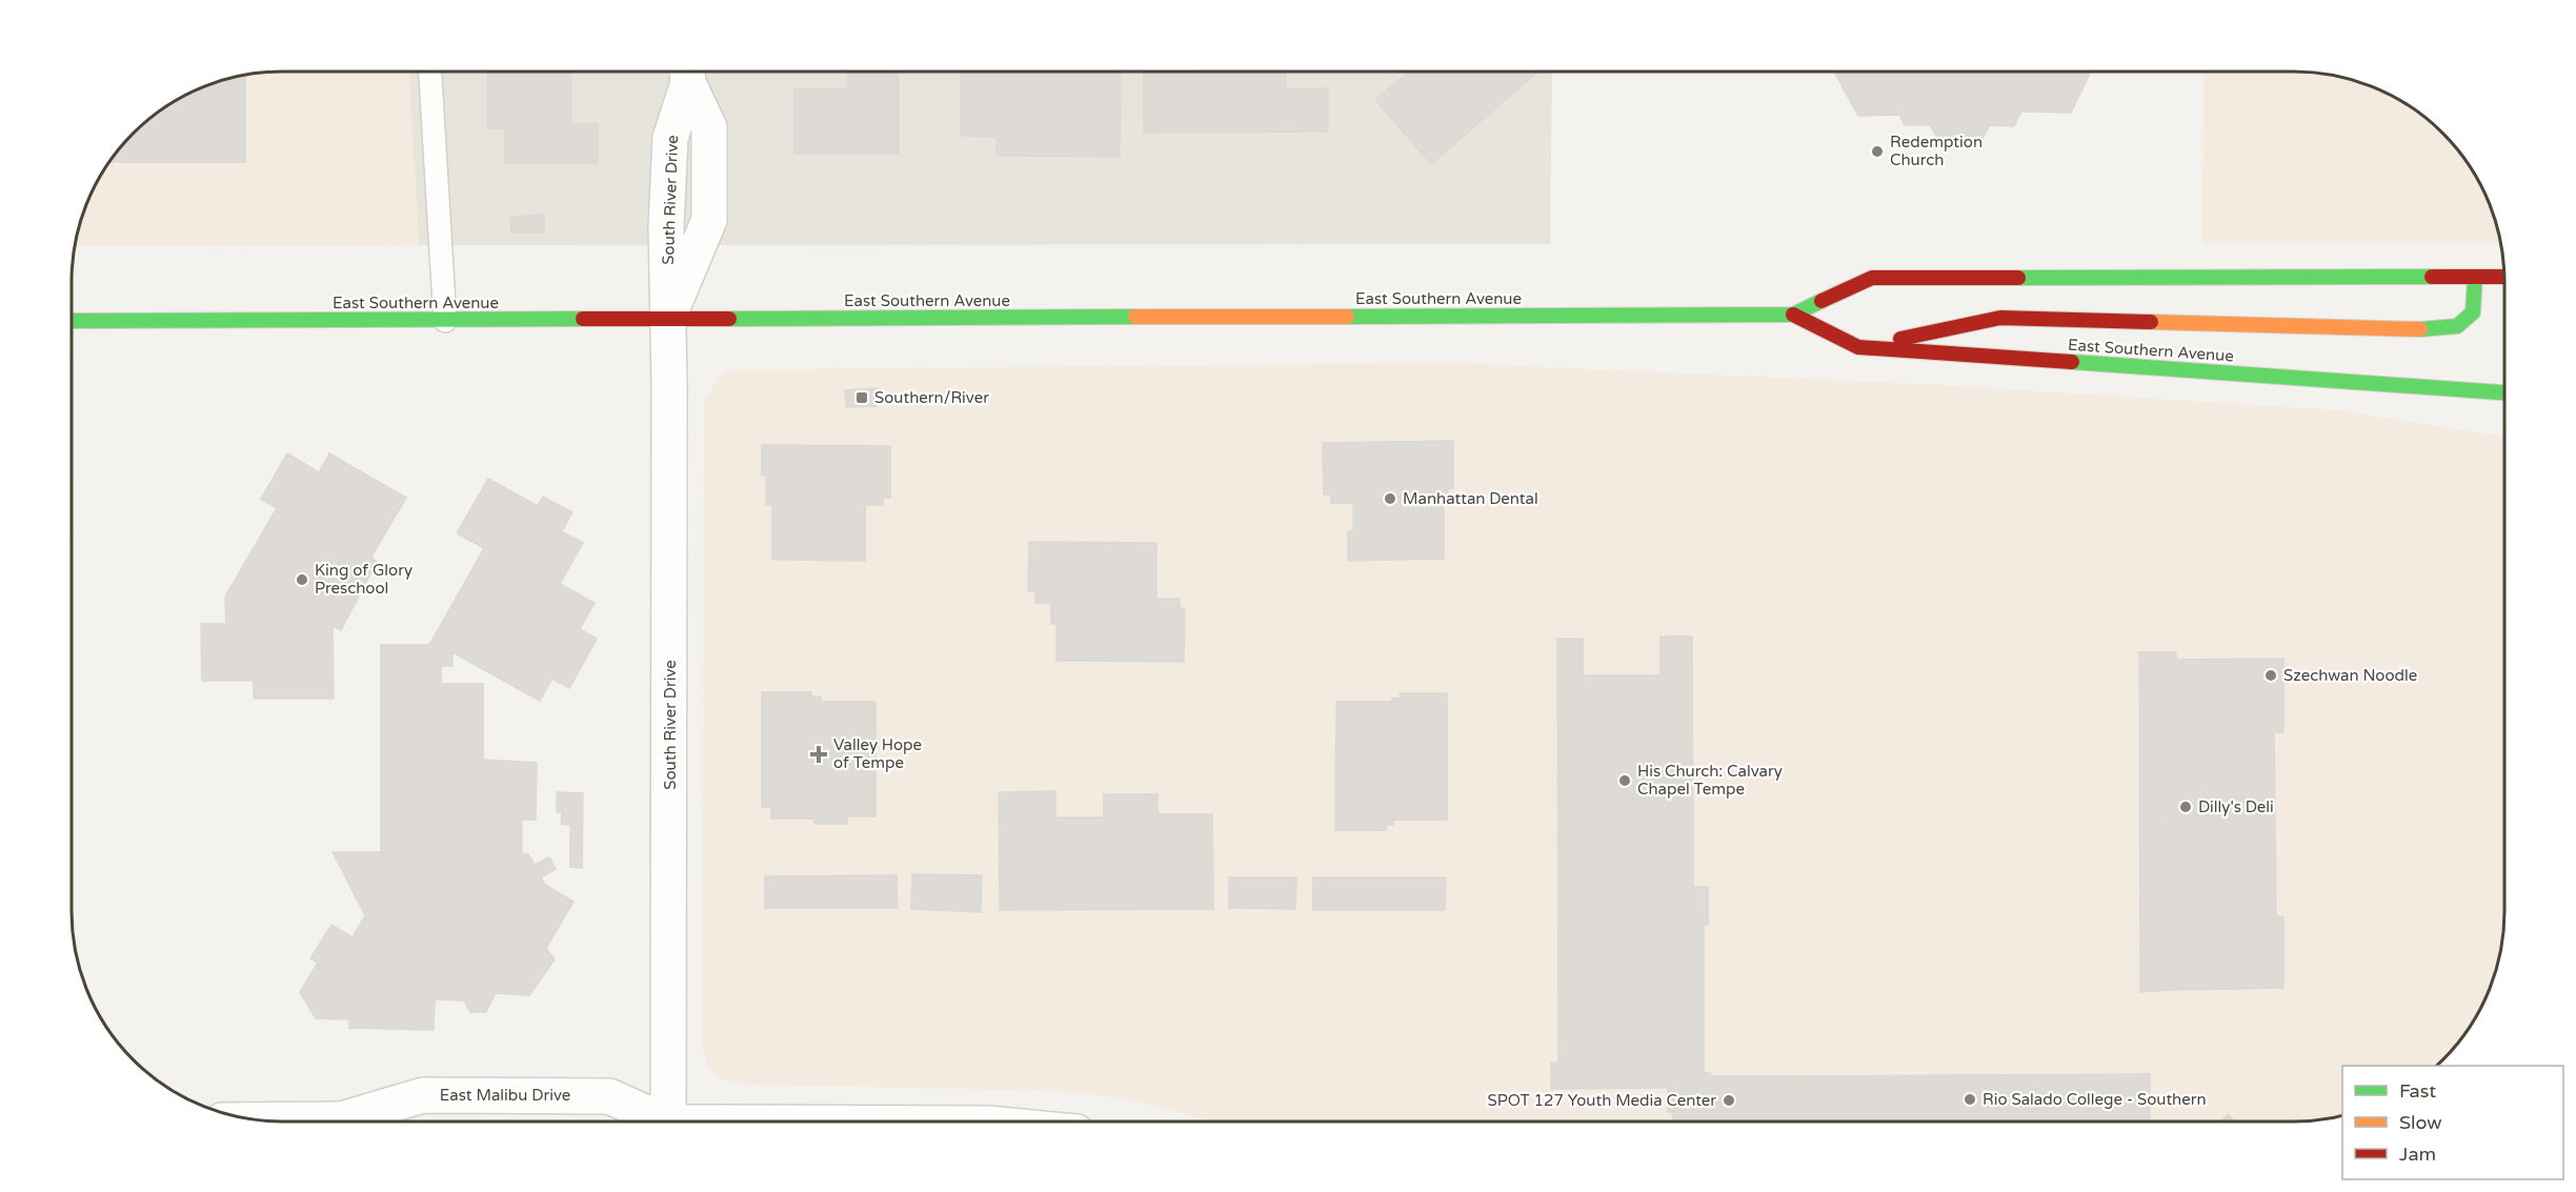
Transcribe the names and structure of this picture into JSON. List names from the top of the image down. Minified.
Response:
{"streets":{"main road":["East Southern Avenue"],"street":["South River Drive","East Malibu Drive"]},"crossings":[["South River Drive","East Southern Avenue"]],"places":{"other":["Redemption Church","Manhattan Dental","King of Glory Preschool","Szechwan Noodle","His Church: Calvary Chapel Tempe","Dilly's Deli","Rio Salado College - Southern","SPOT 127 Youth Media Center"],"transit":["Southern/River"],"health":["Valley Hope of Tempe"]},"legend":["Fast","Slow","Jam"]}
